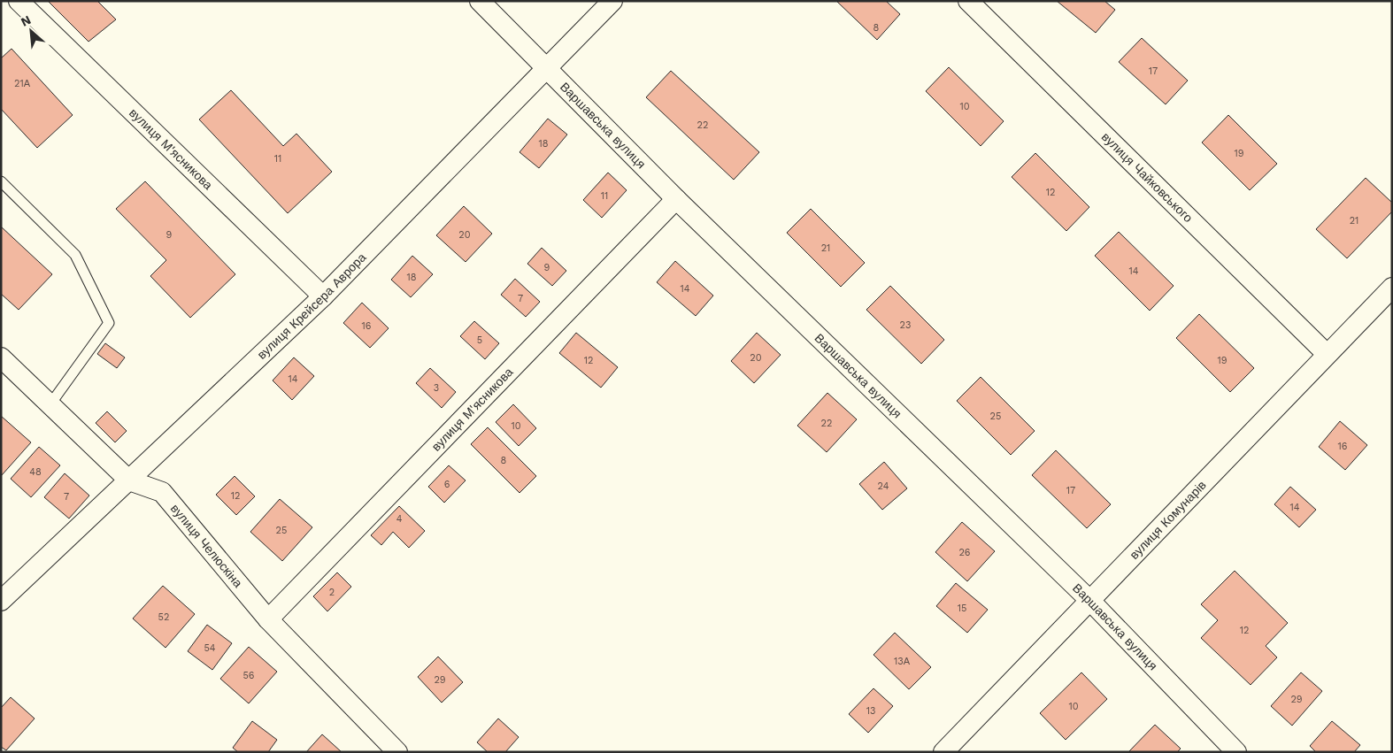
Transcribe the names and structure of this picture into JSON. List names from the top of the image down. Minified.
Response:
{"streets":{"street":["Варшавська вулиця","вулиця М'ясникова","вулиця Чайковського","вулиця Крейсера Аврора","вулиця Комунарів","вулиця Челюскіна"]},"crossings":[["Варшавська вулиця","вулиця М'ясникова"],["Варшавська вулиця","вулиця Крейсера Аврора"],["Варшавська вулиця","вулиця Комунарів"],["вулиця М'ясникова","вулиця Крейсера Аврора"],["вулиця М'ясникова","вулиця Челюскіна"],["вулиця Чайковського","вулиця Комунарів"],["вулиця Крейсера Аврора","вулиця Челюскіна"]],"house_numbers":["8","17","21А","10","22","18","19","11","12","11","21","9","20","21","9","14","18","14","7","23","16","5","20","12","19","14","3","25","22","10","16","8","48","6","24","17","12","7","14","4","25","26","2","15","52","12","54","13А","56","29","29","10","13"],"north":"top left"}
